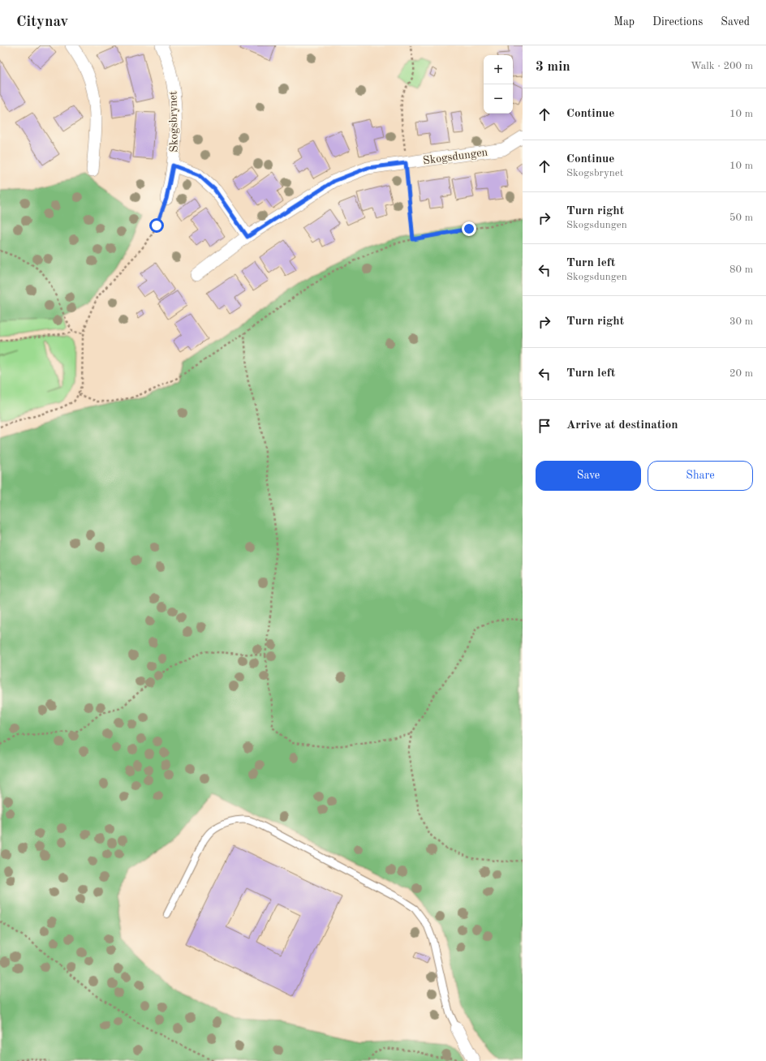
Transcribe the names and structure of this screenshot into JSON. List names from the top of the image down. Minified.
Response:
{"streets":{"street":["Skogsbrynet","Skogsdungen"]},"page":{"header":"Citynav","nav":["Map","Directions","Saved"],"heading":["3 min","Walk · 200 m"],"map_buttons":["+","−"],"list":[["Continue","10 m"],["Continue","Skogsbrynet","10 m"],["Turn right","Skogsdungen","50 m"],["Turn left","Skogsdungen","80 m"],["Turn right","30 m"],["Turn left","20 m"],"Arrive at destination"],"buttons":["Save","Share"]}}
